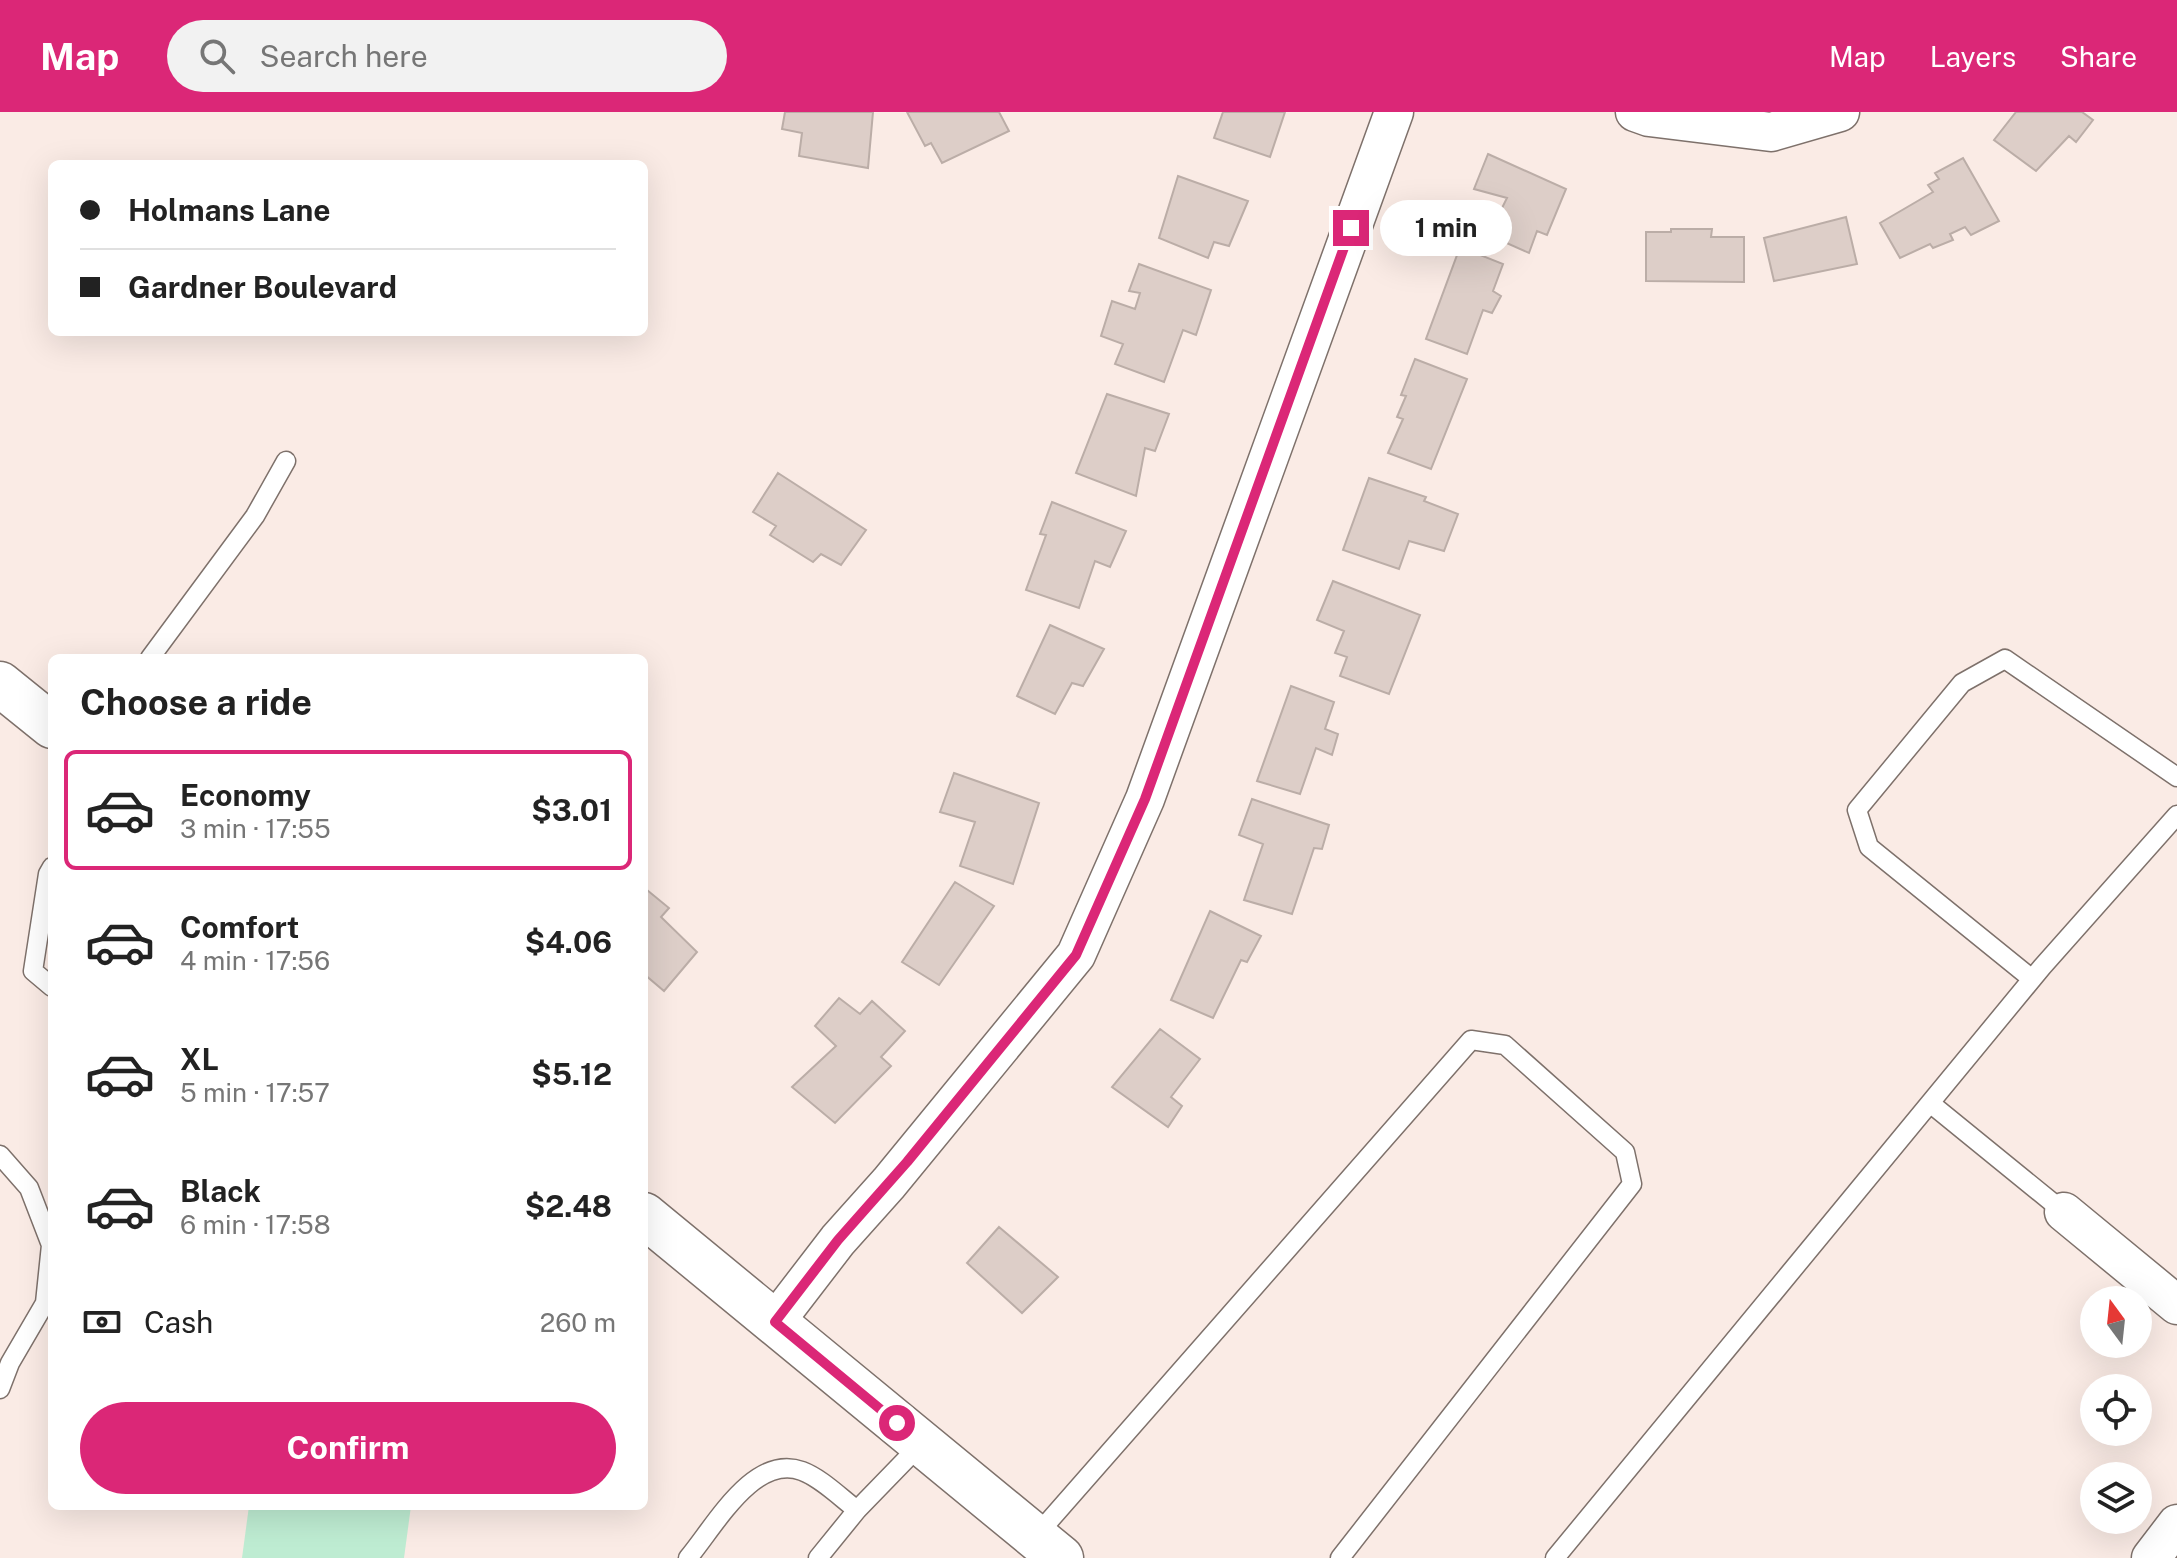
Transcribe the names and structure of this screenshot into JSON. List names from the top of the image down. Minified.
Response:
{"north":"top","page":{"header":"Map","search":"Search here","nav":["Map","Layers","Share"],"banner":["Holmans Lane","Gardner Boulevard"],"bubble":"1 min","heading":"Choose a ride","list":[{"name":"Economy","note":"3 min · 17:55","value":"$3.01"},{"name":"Comfort","note":"4 min · 17:56","value":"$4.06"},{"name":"XL","note":"5 min · 17:57","value":"$5.12"},{"name":"Black","note":"6 min · 17:58","value":"$2.48"}],"pay":["Cash","260 m"],"buttons":"Confirm"}}
